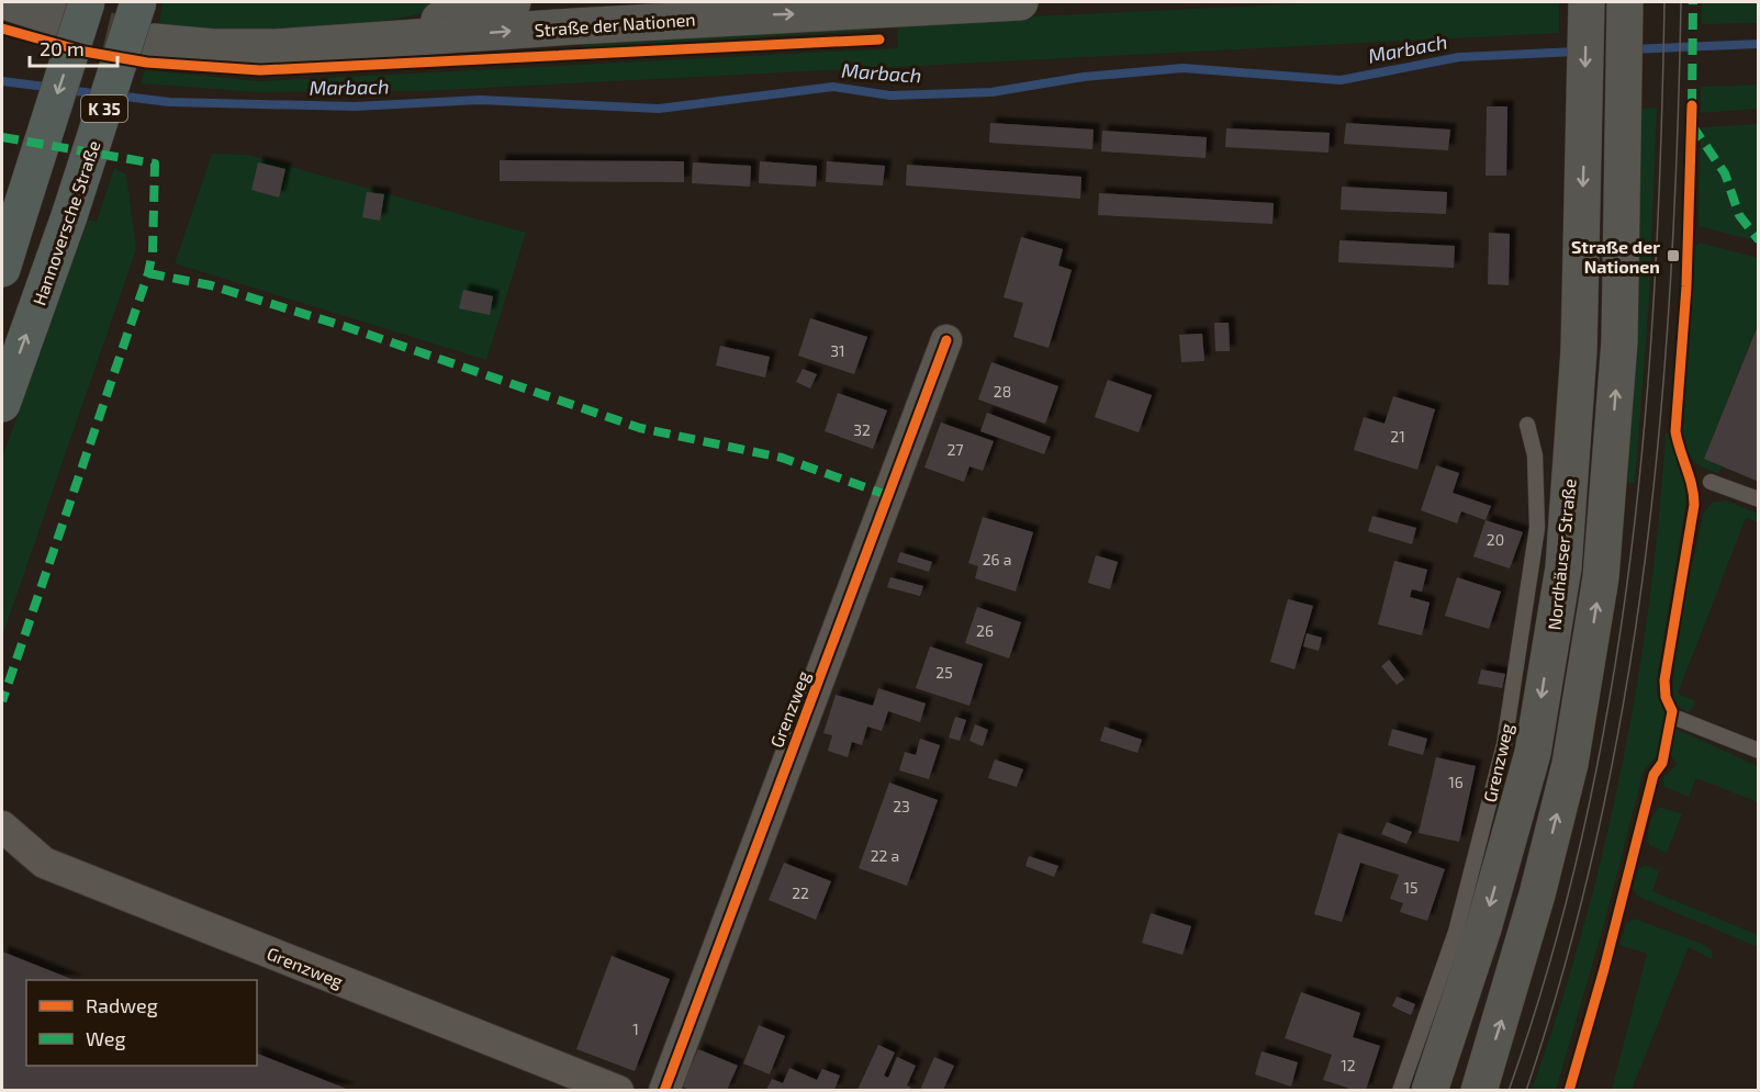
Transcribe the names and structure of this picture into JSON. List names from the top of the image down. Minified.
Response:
{"streets":{"highway":["K 35","Hannoversche Straße"],"main road":["Straße der Nationen","Nordhäuser Straße"],"street":["Grenzweg"]},"one_way":["Straße der Nationen"],"water":["Marbach"],"places":{"transit":["Straße der Nationen"]},"house_numbers":["31","28","32","21","27","20","26 a","26","25","16","23","22 a","15","22","1","12"],"legend":["Radweg","Weg"],"scale_bar":"20 m"}
